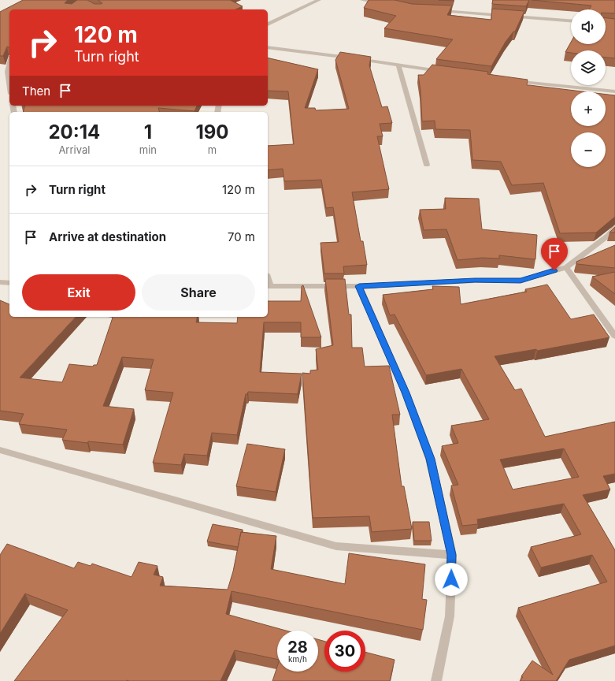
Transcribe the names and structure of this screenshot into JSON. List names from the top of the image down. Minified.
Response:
{"page":{"map_buttons":["+","−"],"turn":["120 m","Turn right"],"then":"Then","eta":["20:14","Arrival","1","min","190","m"],"list":[{"name":"Turn right","value":"120 m"},{"name":"Arrive at destination","value":"70 m"}],"buttons":["Exit","Share"],"speed":"28 km/h","limit":"30"}}
